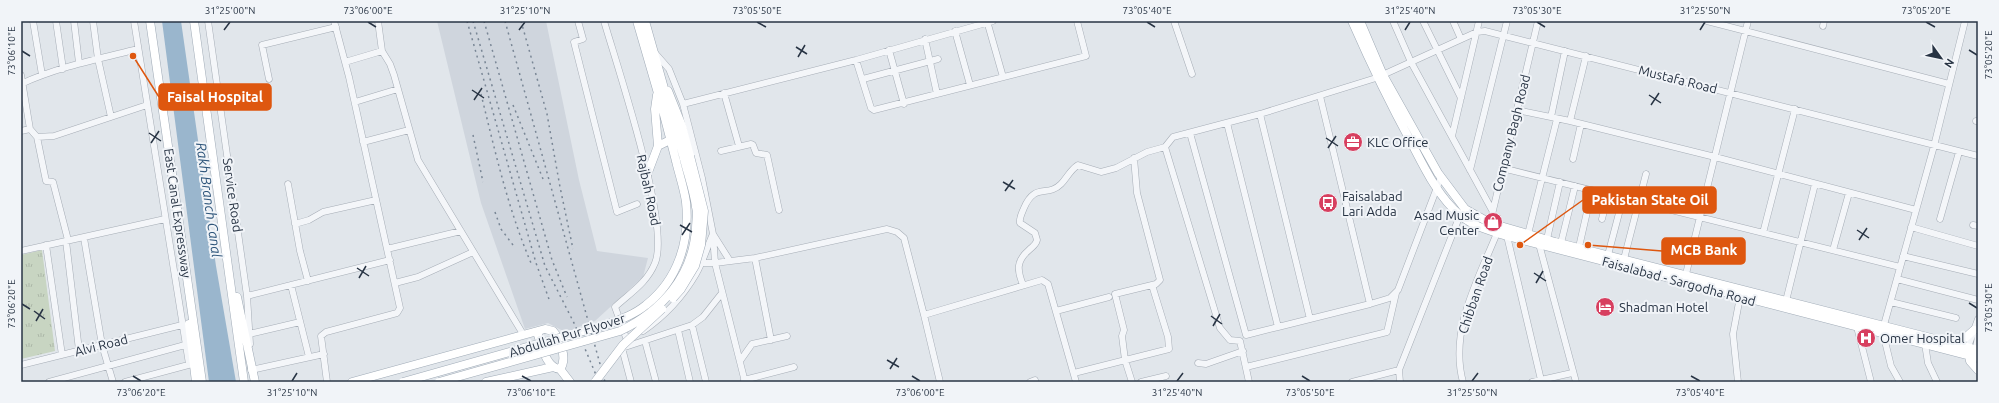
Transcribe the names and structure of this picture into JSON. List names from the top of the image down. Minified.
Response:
{"streets":{"main road":["East Canal Expressway","Faisalabad - Sargodha Road","Abdullah Pur Flyover"],"street":["Mustafa Road","Company Bagh Road","Rajbah Road","Service Road","Chibban Road","Alvi Road"]},"crossings":[["Mustafa Road","Company Bagh Road"],["Mustafa Road","Faisalabad - Sargodha Road"],["Company Bagh Road","Faisalabad - Sargodha Road"],["Faisalabad - Sargodha Road","Chibban Road"]],"water":["Rakh Branch Canal"],"places":{"other":["Faisal Hospital","Pakistan State Oil","MCB Bank"],"office":["KLC Office"],"bus stop":["Faisalabad Lari Adda"],"shop":["Asad Music Center"],"hotel":["Shadman Hotel"],"hospital":["Omer Hospital"]},"north":"bottom right","coordinates":["31°25'00\"N","73°06'00\"E","31°25'10\"N","73°05'50\"E","73°05'40\"E","31°25'40\"N","73°05'30\"E","31°25'50\"N","73°05'20\"E","73°06'10\"E","73°06'20\"E"]}
